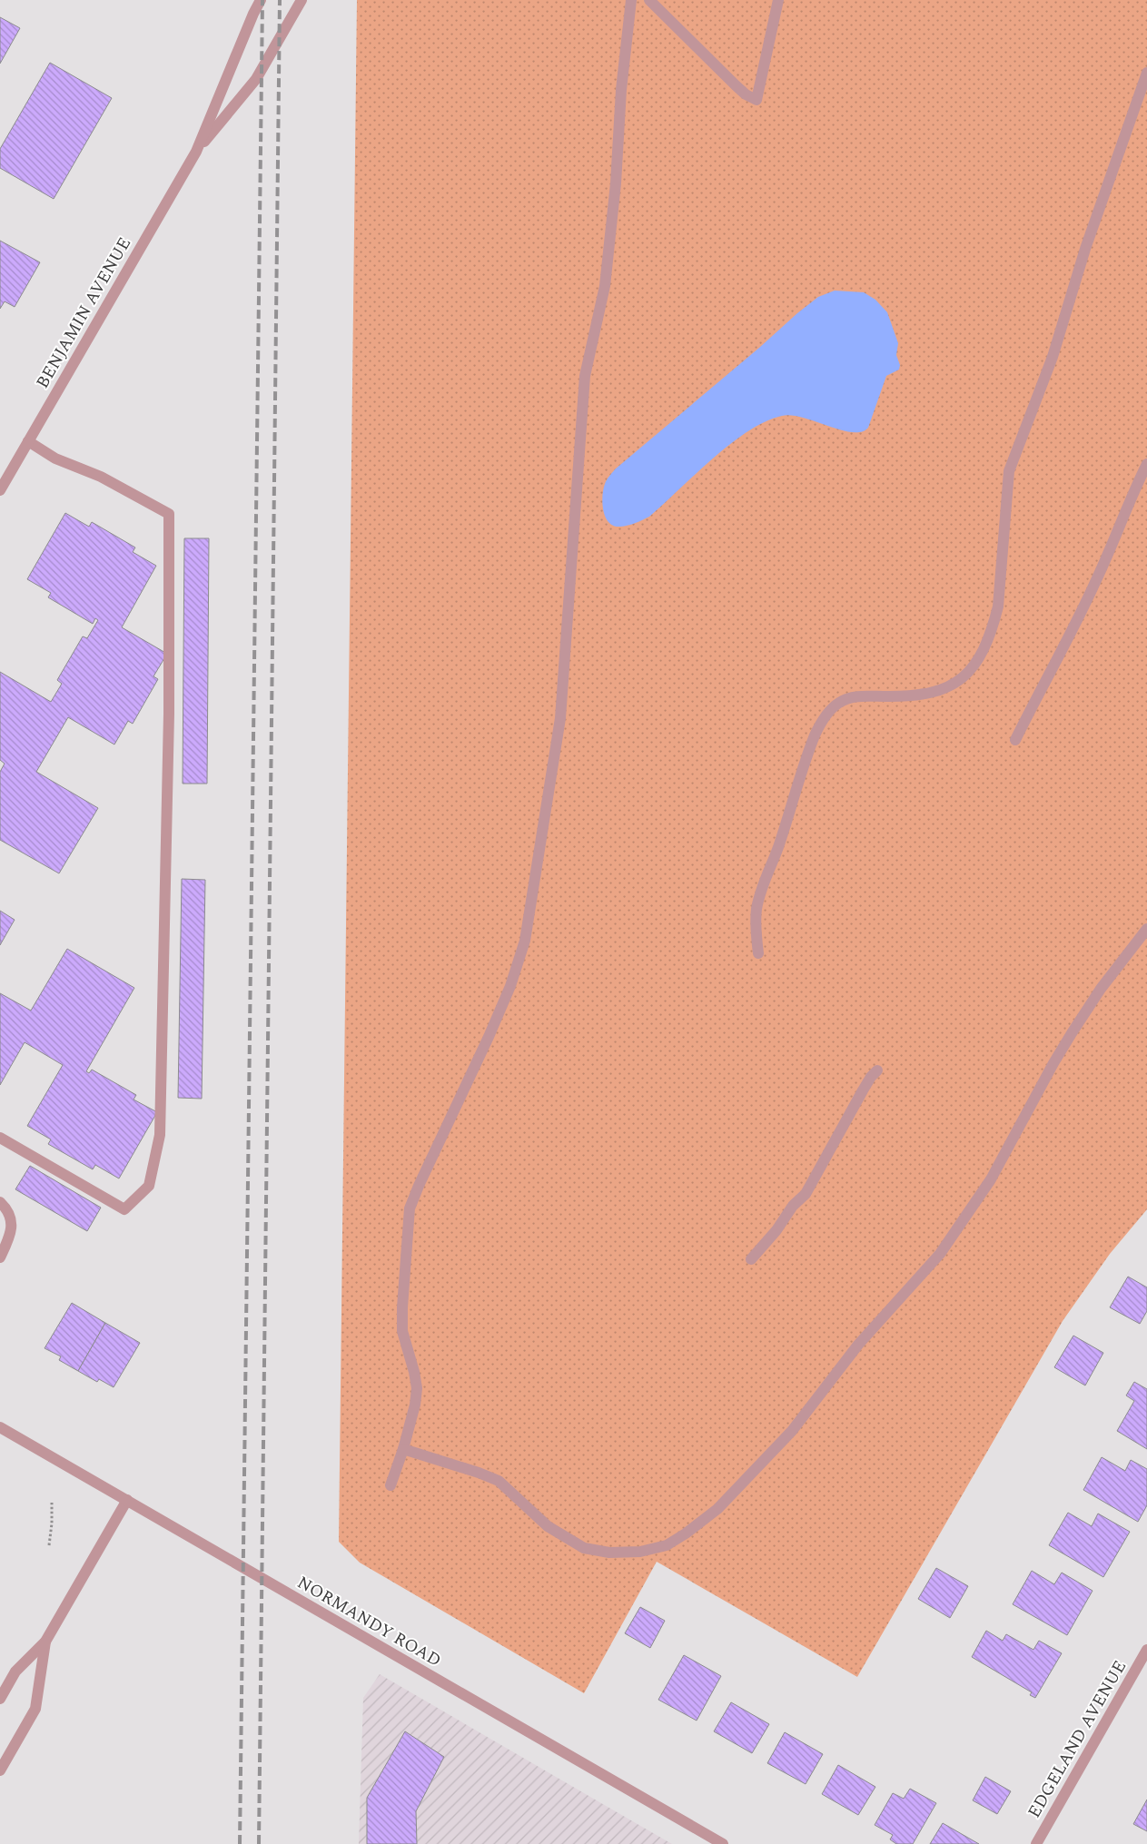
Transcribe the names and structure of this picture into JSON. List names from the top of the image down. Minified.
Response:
{"streets":{"street":["BENJAMIN AVENUE","NORMANDY ROAD","EDGELAND AVENUE"]}}
